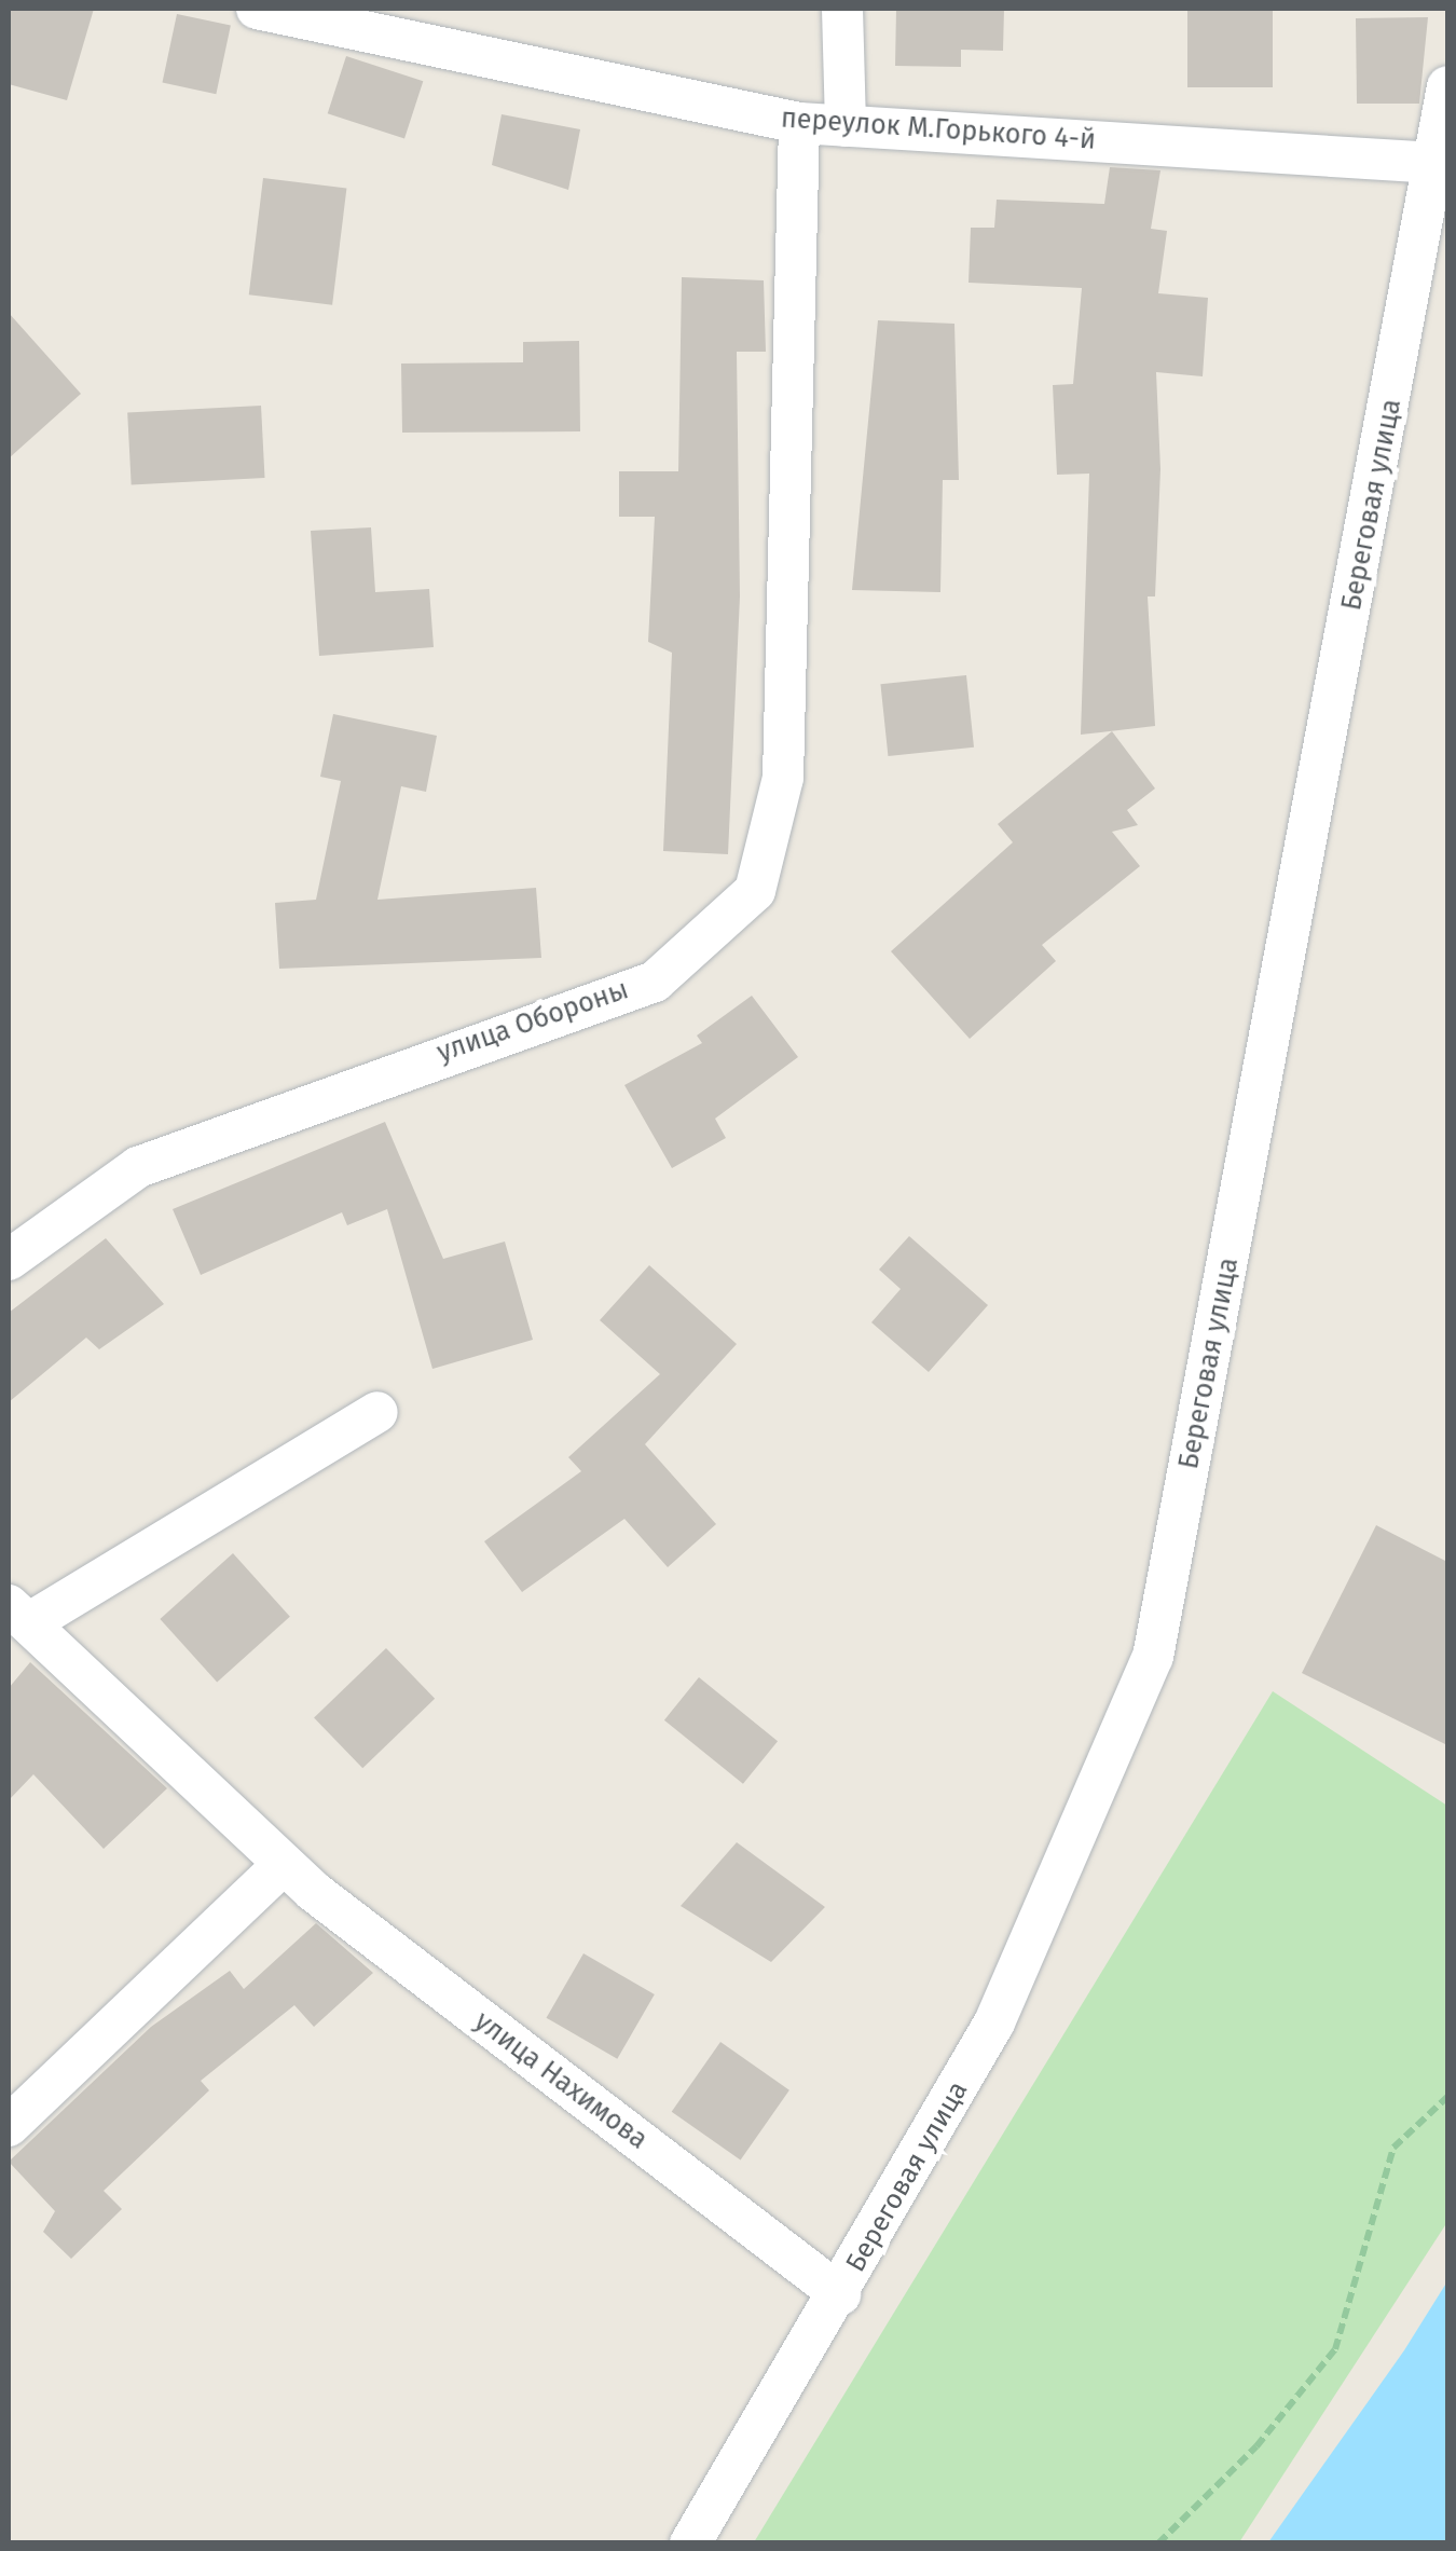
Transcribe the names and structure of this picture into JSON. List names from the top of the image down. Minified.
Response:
{"streets":{"street":["переулок М.Горького 4-й","Береговая улица","улица Обороны","улица Нахимова"]},"crossings":[["переулок М.Горького 4-й","Береговая улица"],["переулок М.Горького 4-й","улица Обороны"],["Береговая улица","улица Нахимова"]]}
